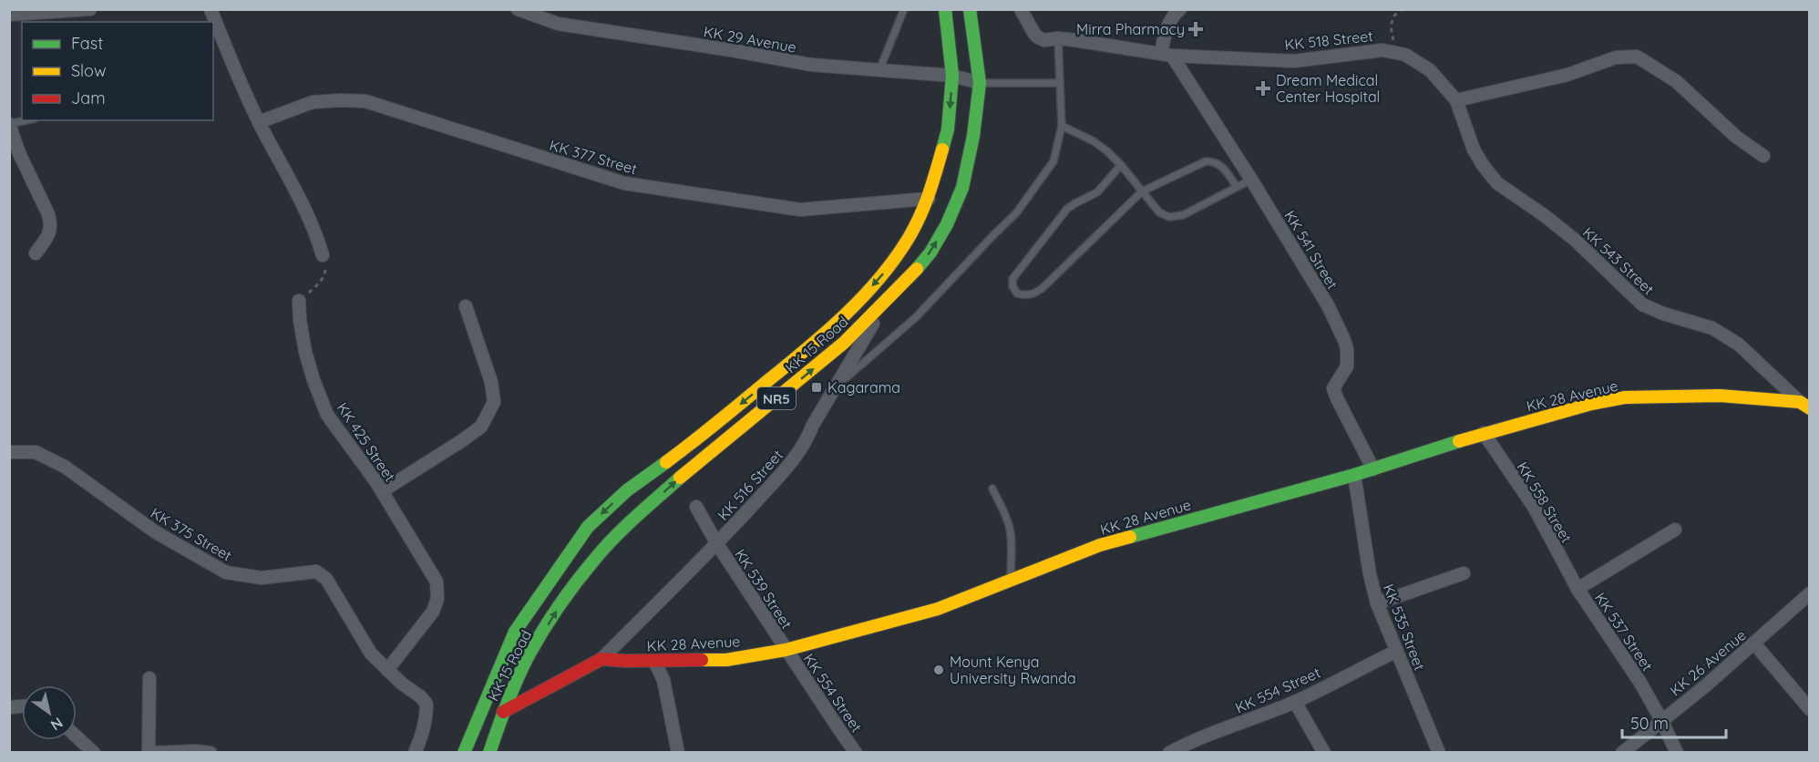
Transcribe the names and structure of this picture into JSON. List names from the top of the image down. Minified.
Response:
{"streets":{"main road":["KK 15 Road","KK 28 Avenue","NR5"],"street":["KK 29 Avenue","KK 518 Street","KK 377 Street","KK 541 Street","KK 543 Street","KK 425 Street","KK 516 Street","KK 558 Street","KK 375 Street","KK 539 Street","KK 535 Street","KK 537 Street","KK 26 Avenue","KK 554 Street"]},"crossings":[["KK 29 Avenue","KK 15 Road"],["KK 518 Street","KK 541 Street"],["KK 518 Street","KK 543 Street"],["KK 377 Street","KK 15 Road"],["KK 541 Street","KK 28 Avenue"],["KK 543 Street","KK 28 Avenue"],["KK 15 Road","KK 516 Street"],["KK 28 Avenue","KK 516 Street"],["KK 28 Avenue","KK 558 Street"],["KK 28 Avenue","KK 539 Street"],["KK 28 Avenue","KK 535 Street"],["KK 28 Avenue","KK 554 Street"],["KK 425 Street","KK 375 Street"],["KK 516 Street","KK 539 Street"],["KK 558 Street","KK 537 Street"],["KK 539 Street","KK 554 Street"],["KK 535 Street","KK 554 Street"],["KK 537 Street","KK 26 Avenue"]],"places":{"health":["Mirra Pharmacy","Dream Medical Center Hospital"],"transit":["Kagarama"],"other":["Mount Kenya University Rwanda"]},"legend":["Fast","Slow","Jam"],"scale_bar":"50 m","north":"bottom right"}
